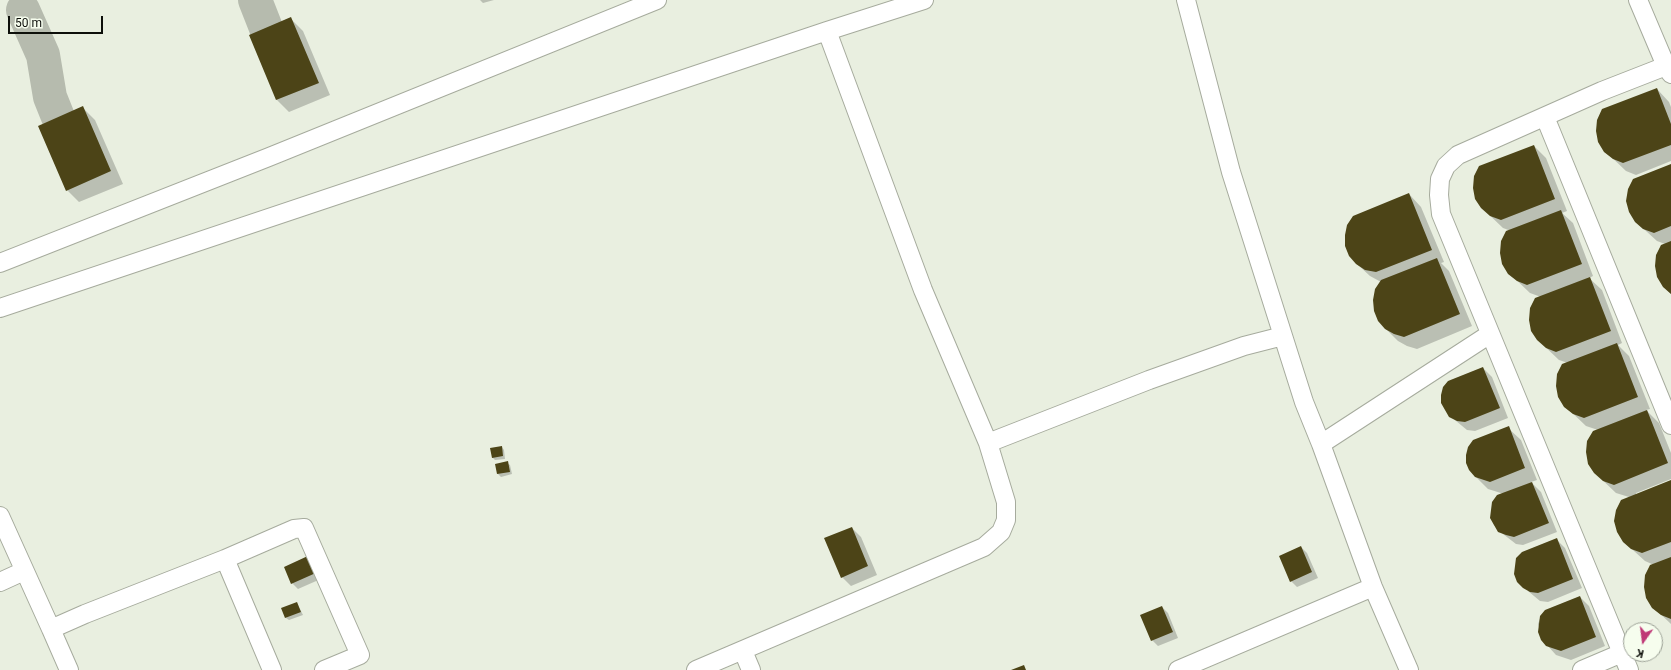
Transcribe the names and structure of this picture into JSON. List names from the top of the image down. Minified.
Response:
{"scale_bar":"50 m","north":"bottom"}
